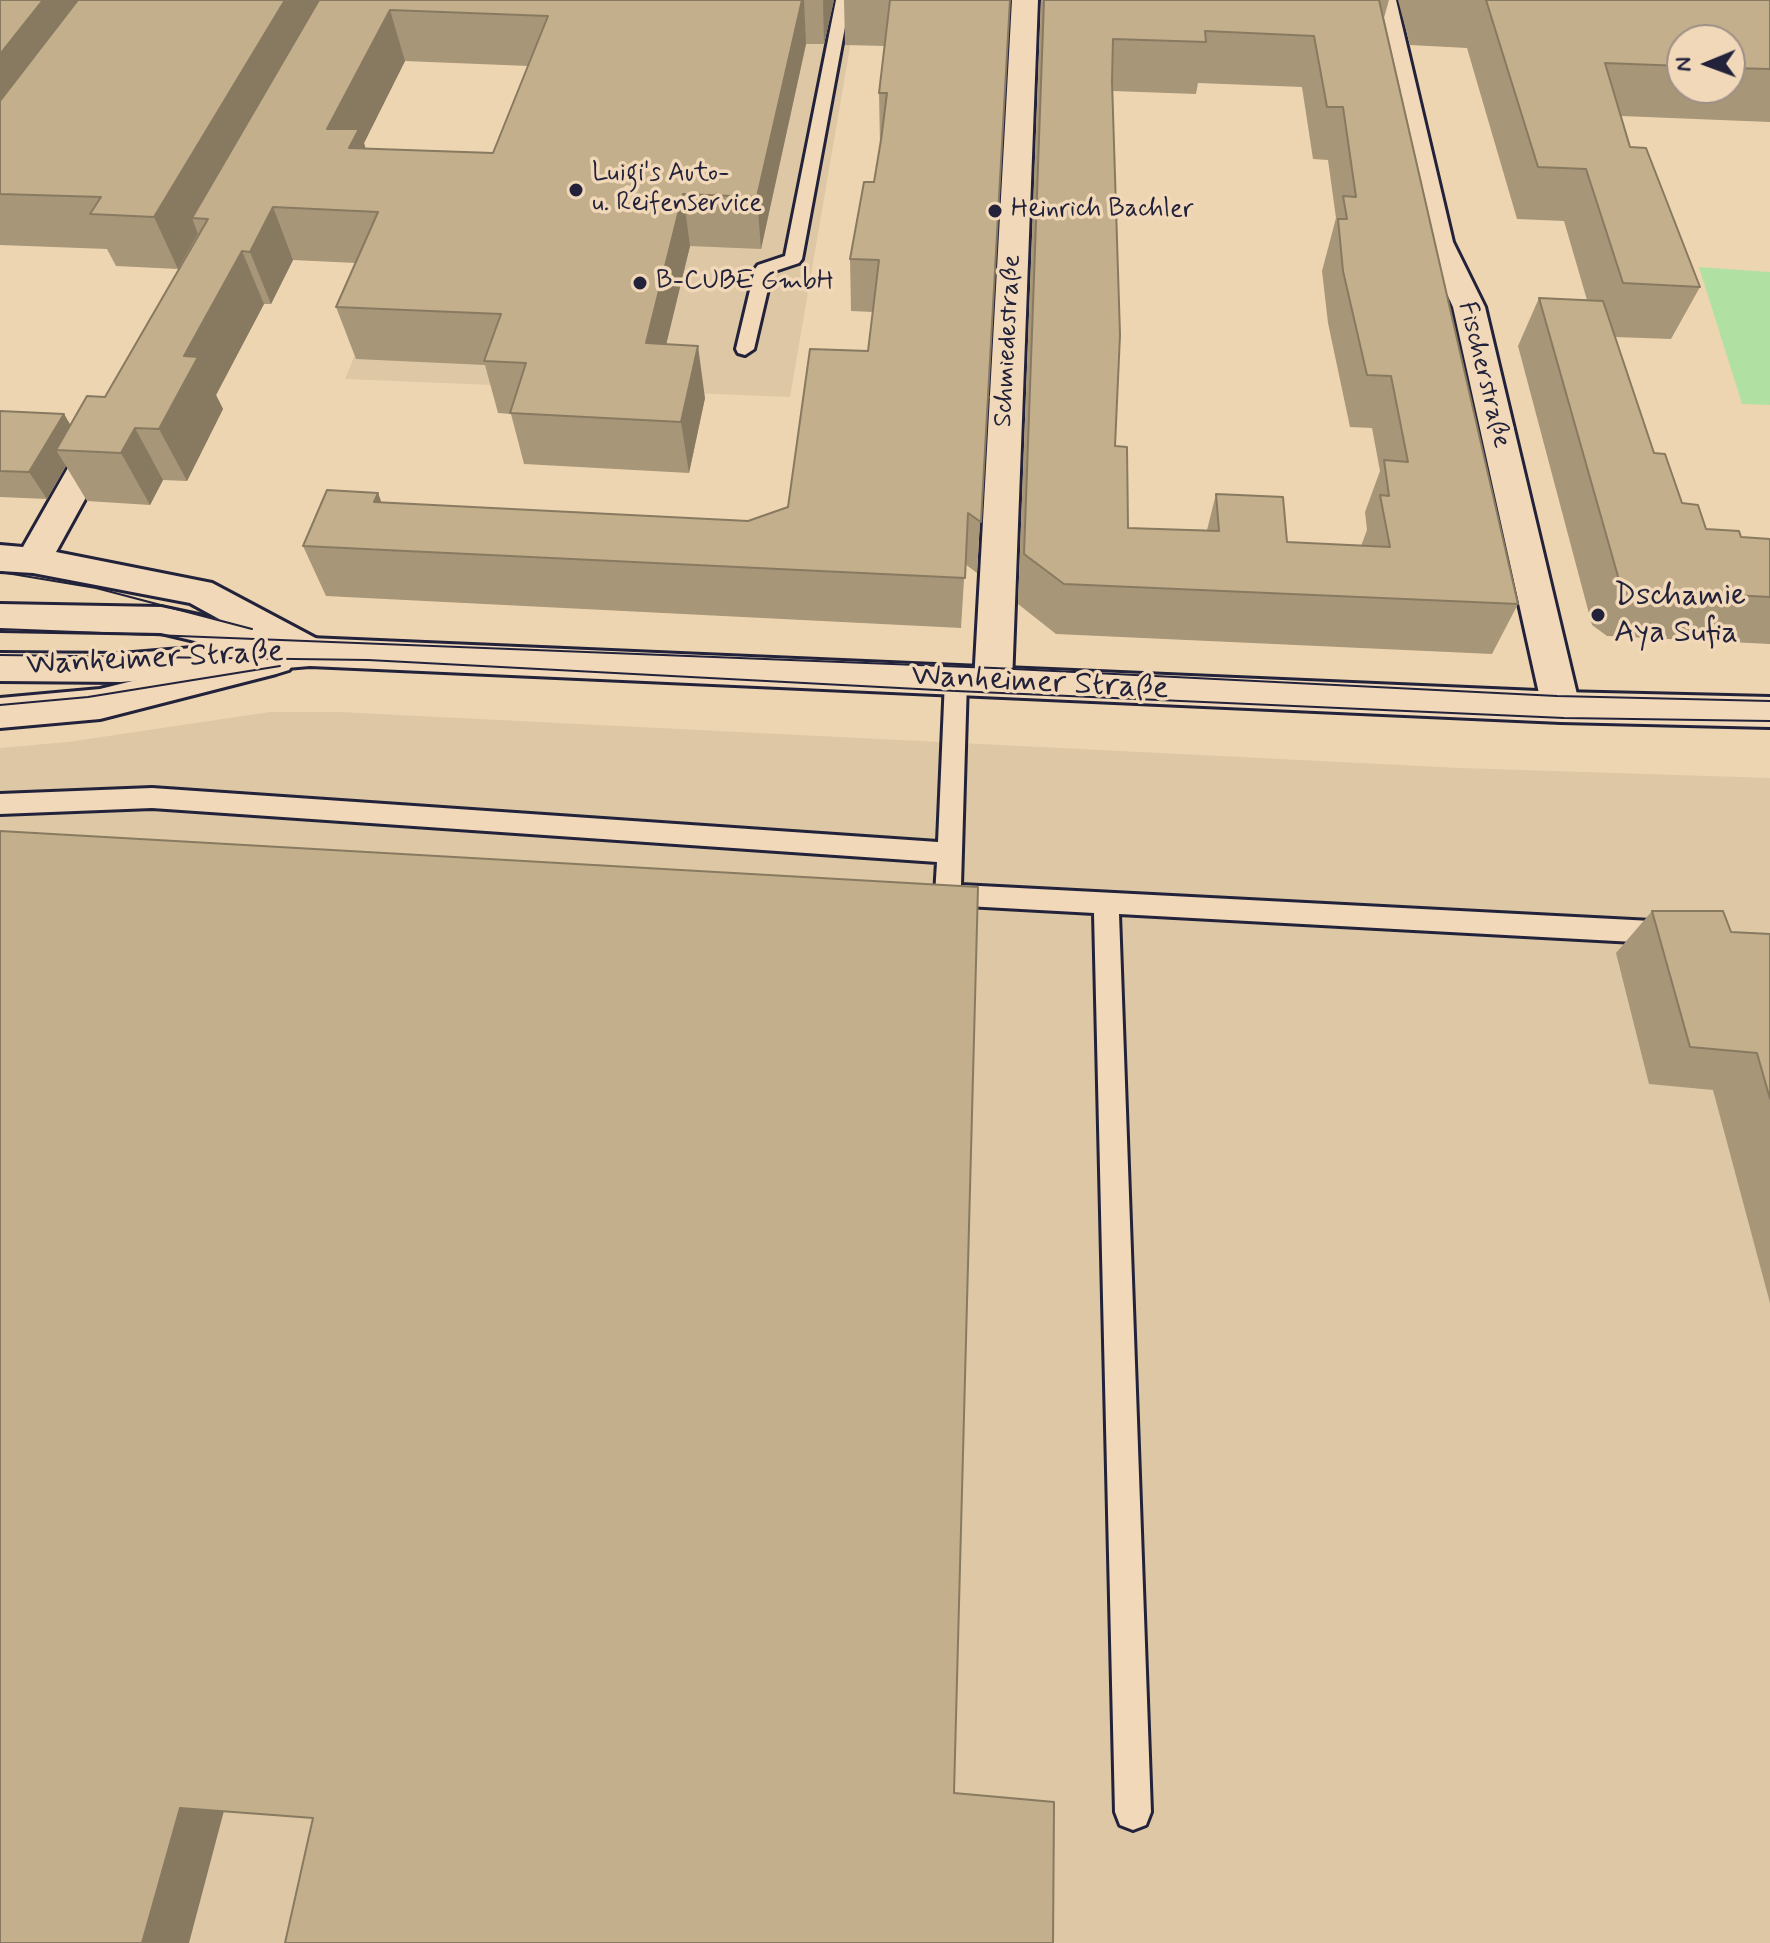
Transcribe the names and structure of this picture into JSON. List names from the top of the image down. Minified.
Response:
{"streets":{"street":["Schmiedestraße","Fischerstraße","Wanheimer Straße"]},"crossings":[["Schmiedestraße","Wanheimer Straße"],["Fischerstraße","Wanheimer Straße"]],"places":["Luigi's Auto- u. Reifenservice","Heinrich Bachler","B-CUBE GmbH","Dschamie Aya Sufia"],"north":"left"}
